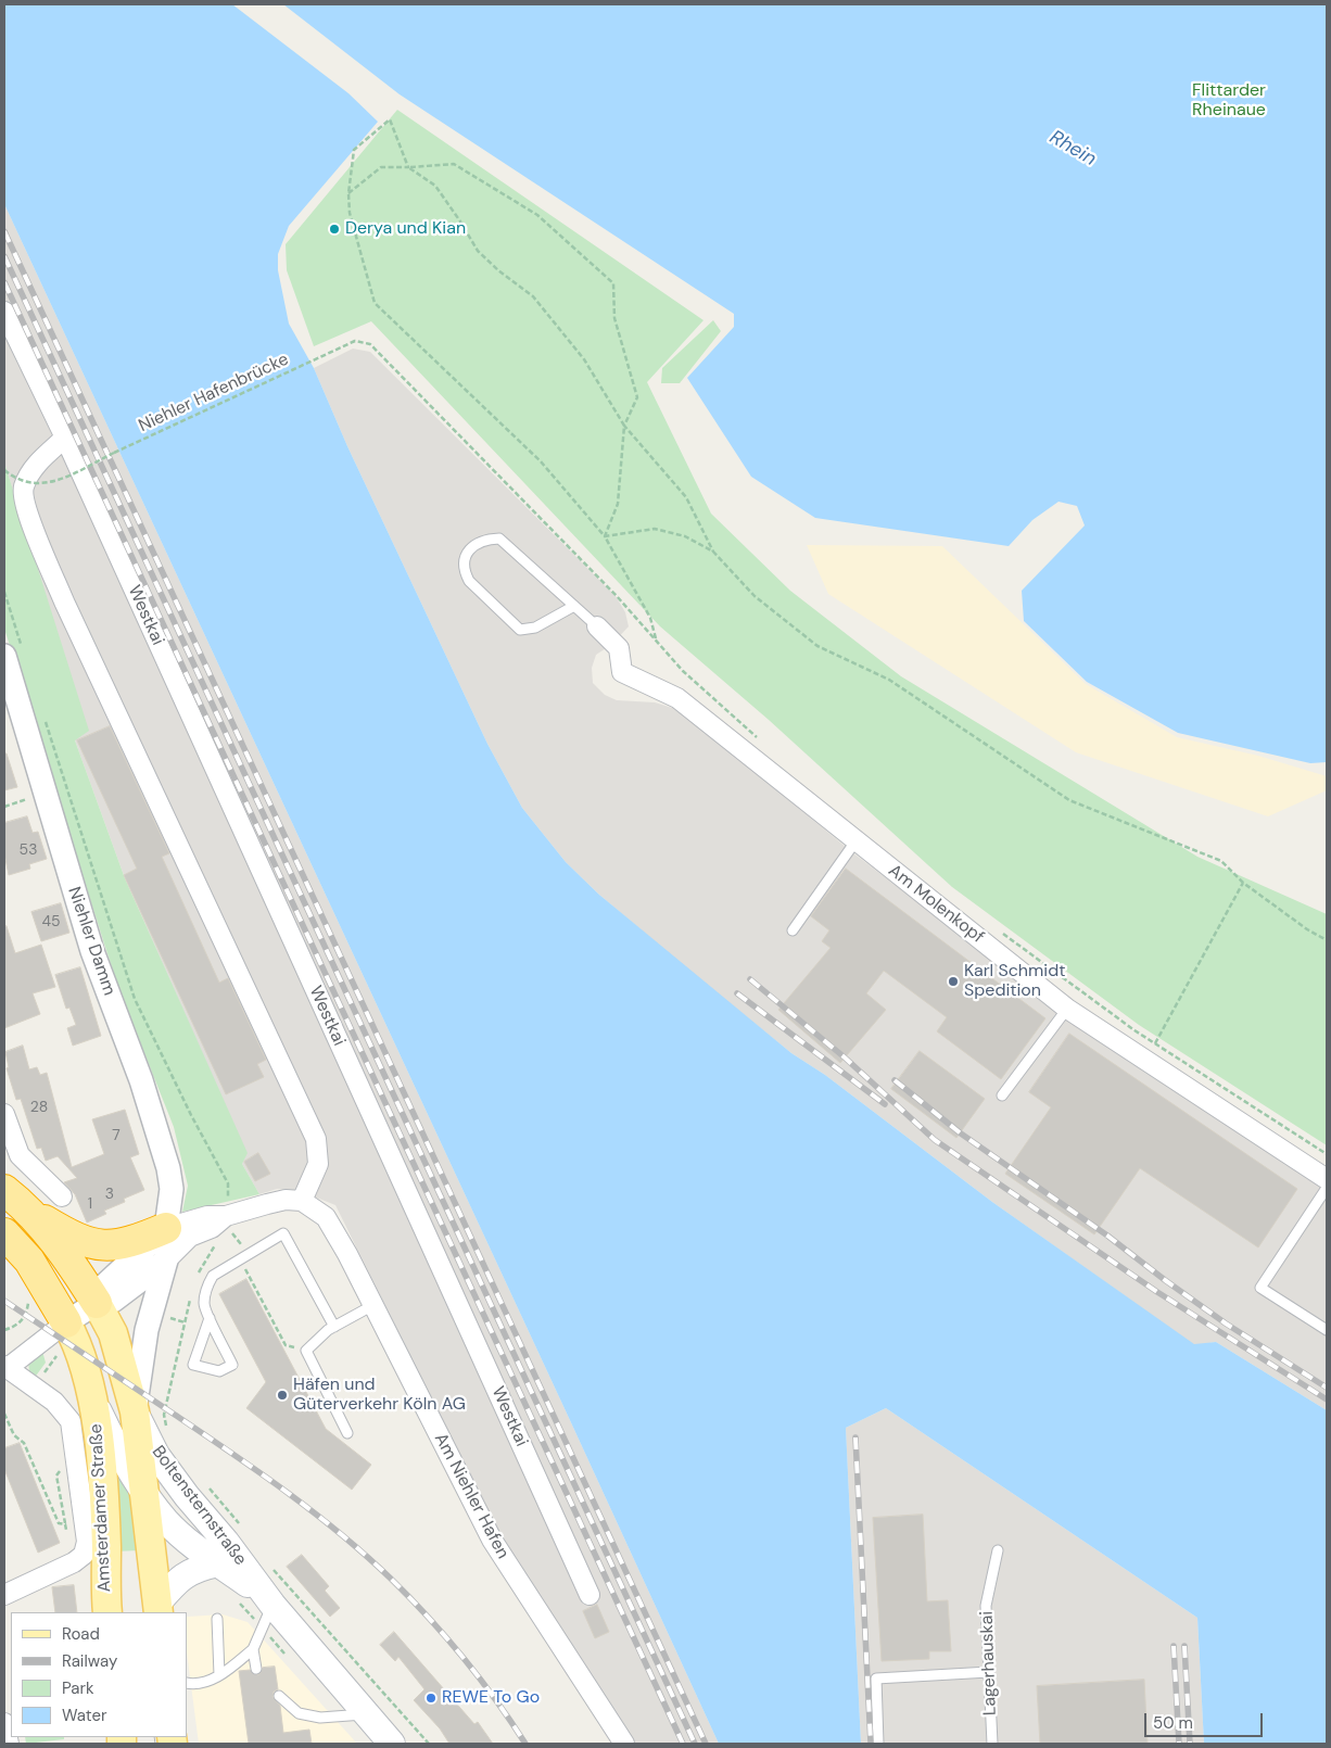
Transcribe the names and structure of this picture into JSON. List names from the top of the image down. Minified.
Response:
{"streets":{"main road":["Boltensternstraße","Amsterdamer Straße"],"street":["Westkai","Am Molenkopf","Niehler Damm","Am Niehler Hafen"],"lane":["Lagerhauskai"],"path":["Niehler Hafenbrücke"]},"crossings":[["Niehler Damm","Boltensternstraße"],["Boltensternstraße","Amsterdamer Straße"]],"water":["Rhein"],"parks":["Flittarder Rheinaue"],"places":["Derya und Kian","Karl Schmidt Spedition","Häfen und Güterverkehr Köln AG","REWE To Go"],"house_numbers":["53","45","28","7","3","1"],"legend":["Road","Railway","Park","Water"],"scale_bar":"50 m"}
